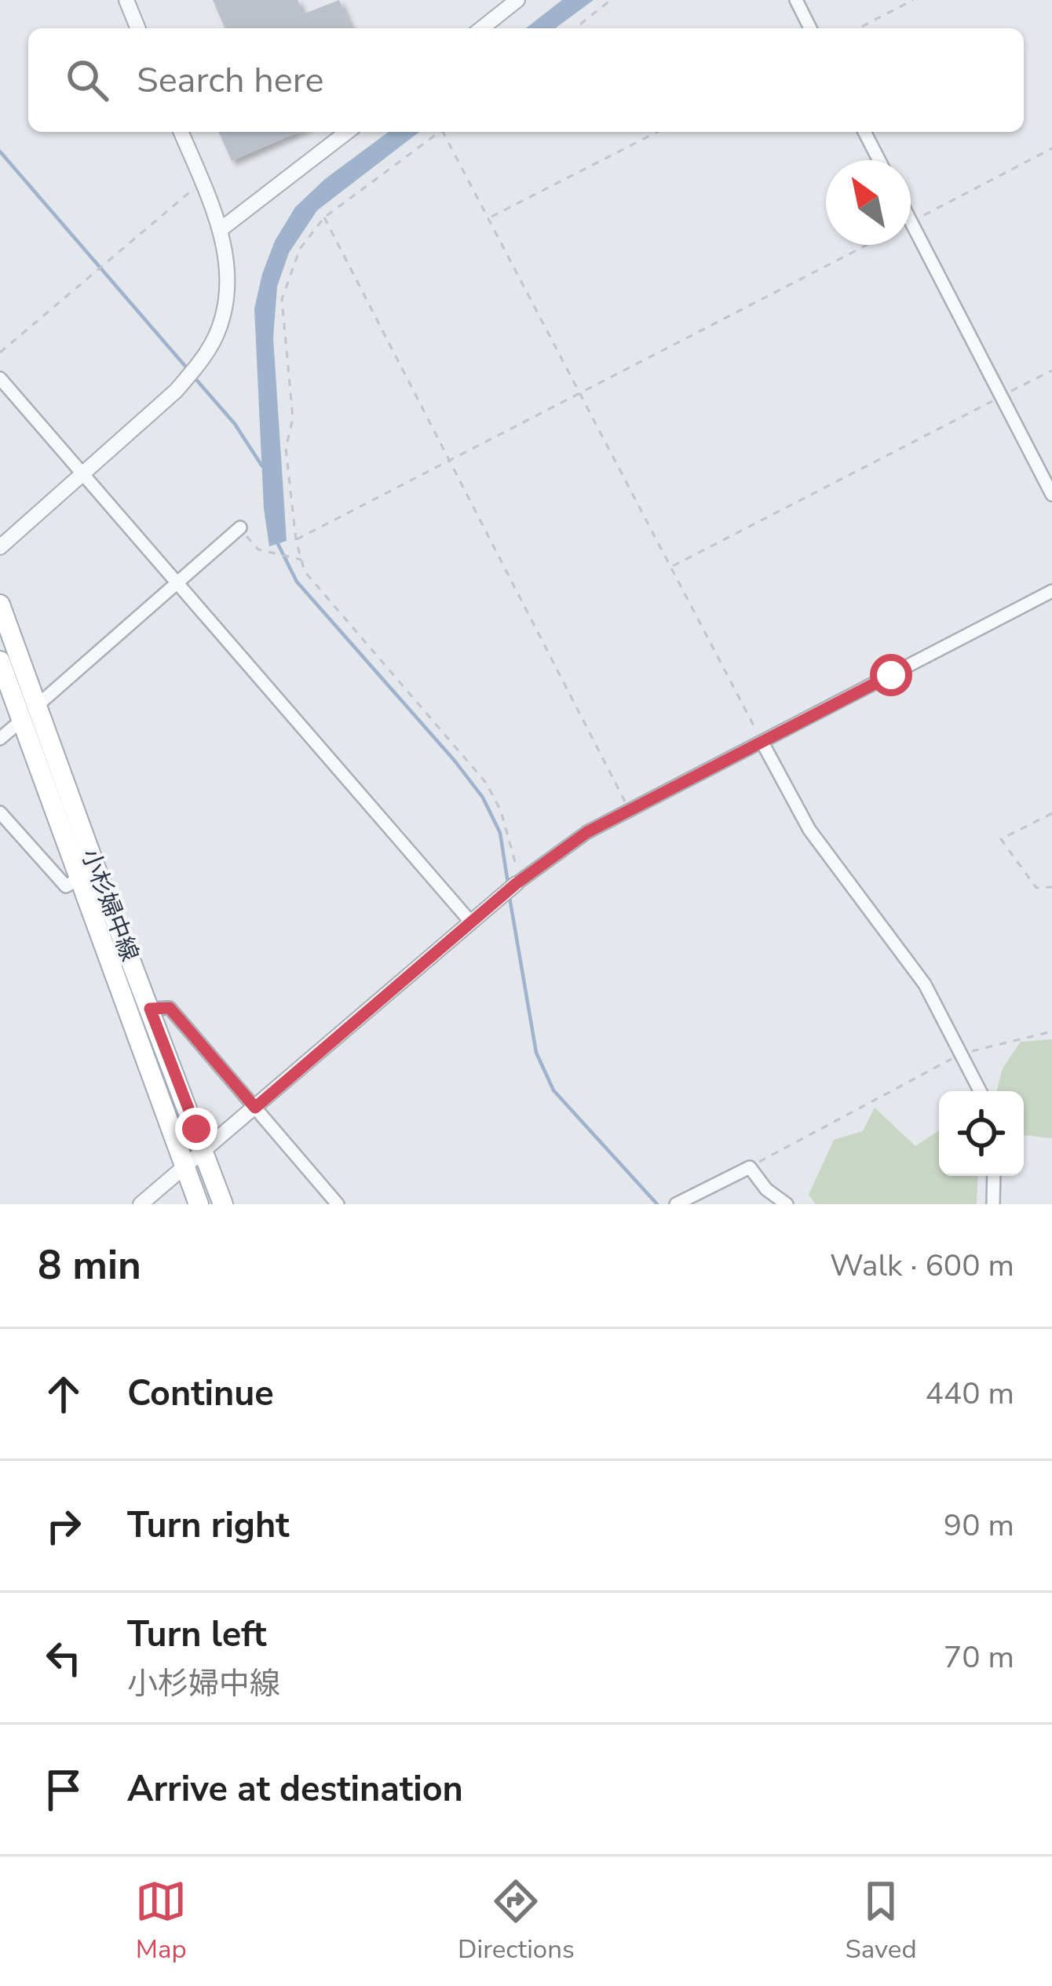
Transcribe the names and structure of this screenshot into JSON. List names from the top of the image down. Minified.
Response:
{"streets":{"main road":["小杉婦中線"]},"north":"top left","page":{"search":"Search here","heading":["8 min","Walk · 600 m"],"list":[["Continue","440 m"],["Turn right","90 m"],["Turn left","小杉婦中線","70 m"],"Arrive at destination"],"nav":["Map","Directions","Saved"]}}
